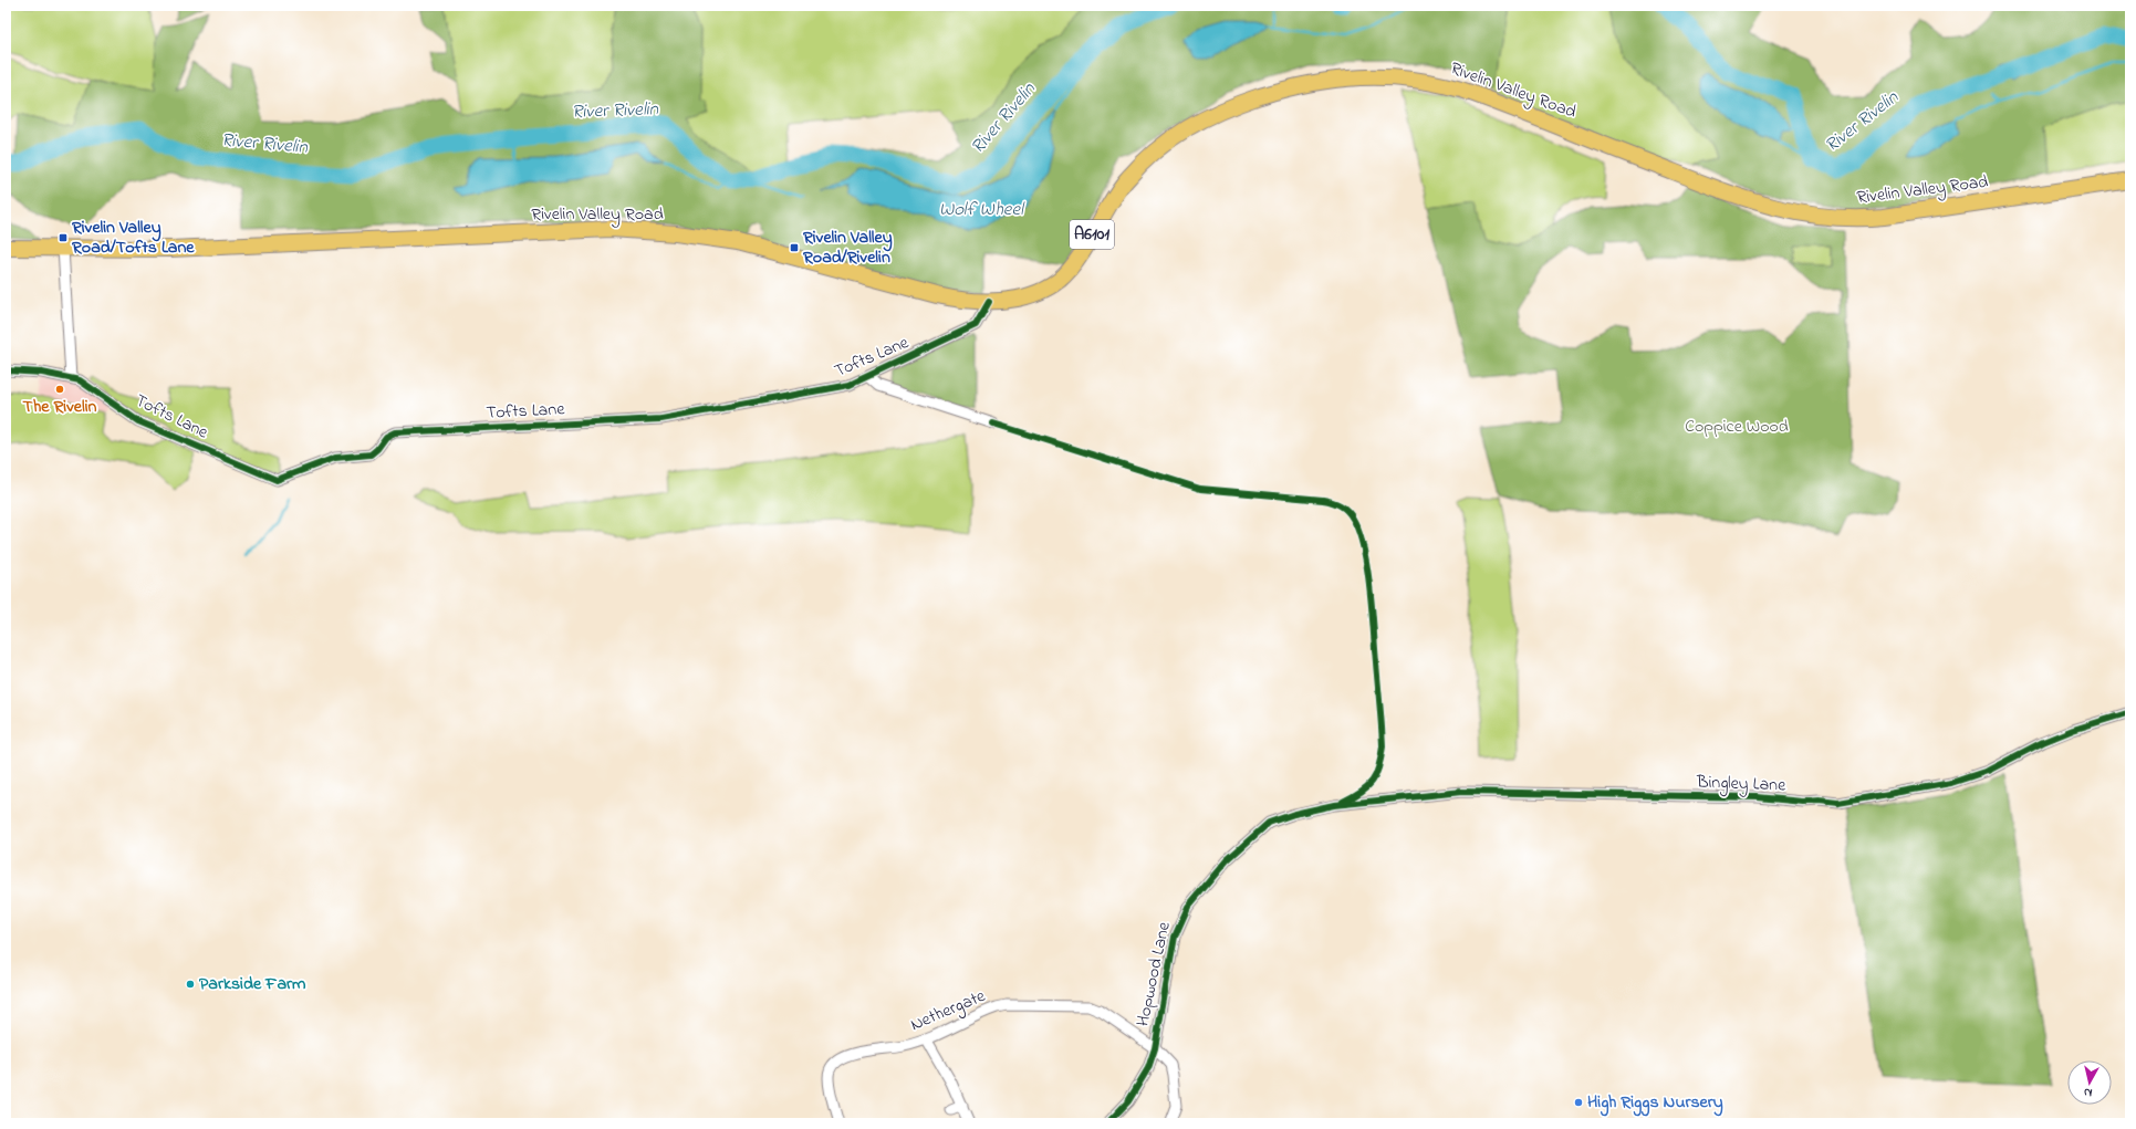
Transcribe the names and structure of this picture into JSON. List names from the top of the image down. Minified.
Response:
{"streets":{"main road":["Rivelin Valley Road","A6101"],"street":["Tofts Lane","Bingley Lane","Hopwood Lane","Nethergate"]},"crossings":[["Rivelin Valley Road","Tofts Lane"],["Bingley Lane","Hopwood Lane"],["Hopwood Lane","Nethergate"]],"water":["River Rivelin","Wolf Wheel"],"parks":["Coppice Wood"],"places":{"transit":["Rivelin Valley Road/Tofts Lane","Rivelin Valley Road/Rivelin"],"other":["The Rivelin","Parkside Farm","High Riggs Nursery"]},"north":"bottom"}
